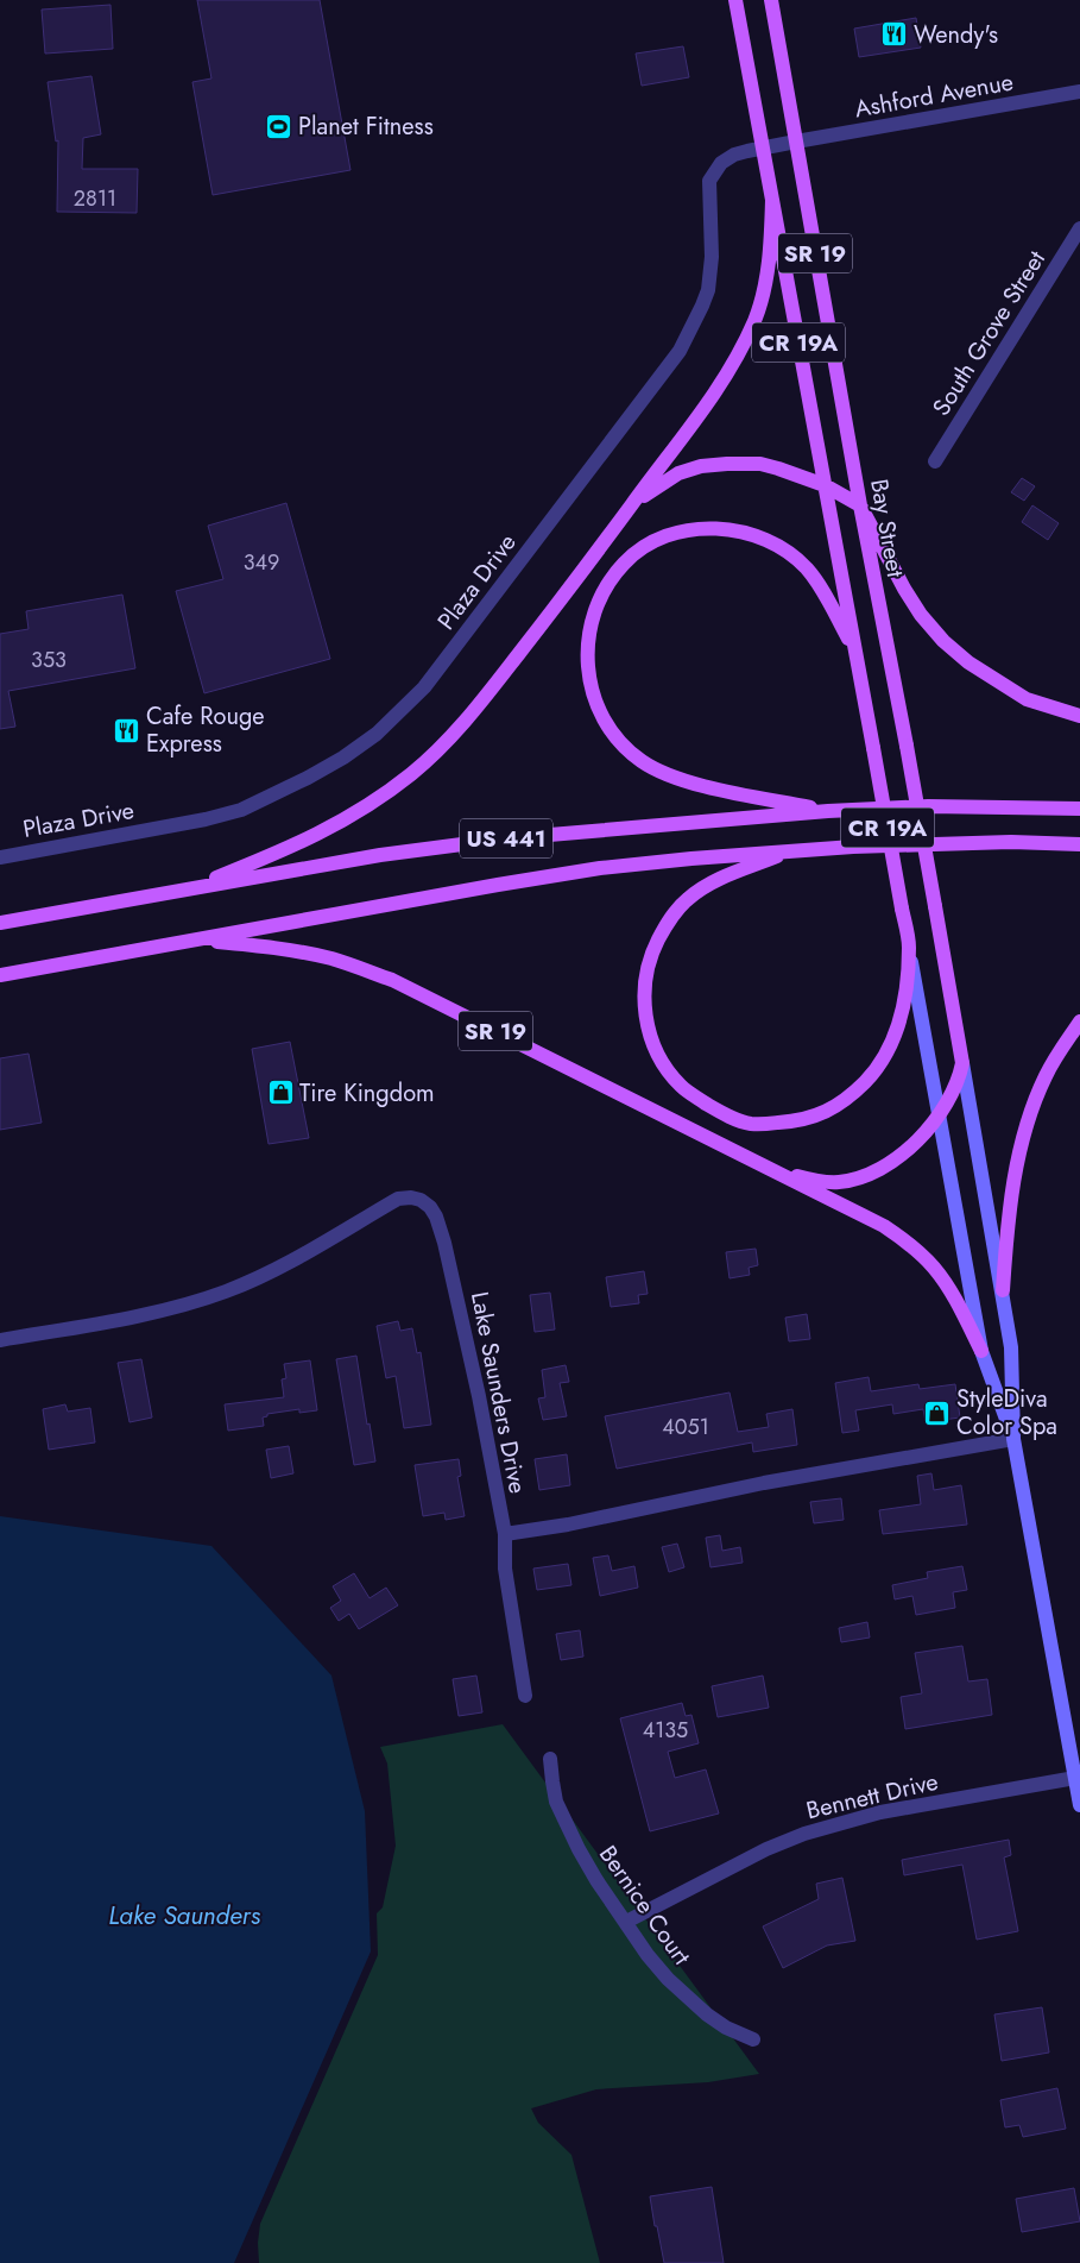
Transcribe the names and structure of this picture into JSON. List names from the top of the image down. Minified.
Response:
{"streets":{"main road":["SR 19","CR 19A","Bay Street","US 441"],"street":["Ashford Avenue","South Grove Street","Plaza Drive","Lake Saunders Drive","Bennett Drive","Bernice Court"]},"crossings":[["Ashford Avenue","Bay Street"],["Ashford Avenue","Plaza Drive"],["SR 19","CR 19A"],["SR 19","Bay Street"],["SR 19","Plaza Drive"],["SR 19","US 441"],["CR 19A","Bay Street"],["CR 19A","Bennett Drive"],["Bay Street","Plaza Drive"],["Bennett Drive","Bernice Court"]],"water":["Lake Saunders"],"places":{"restaurant":["Wendy's","Cafe Rouge Express"],"sports":["Planet Fitness"],"shop":["Tire Kingdom","StyleDiva Color Spa"]},"house_numbers":["2811","349","353","4051","4135"]}
